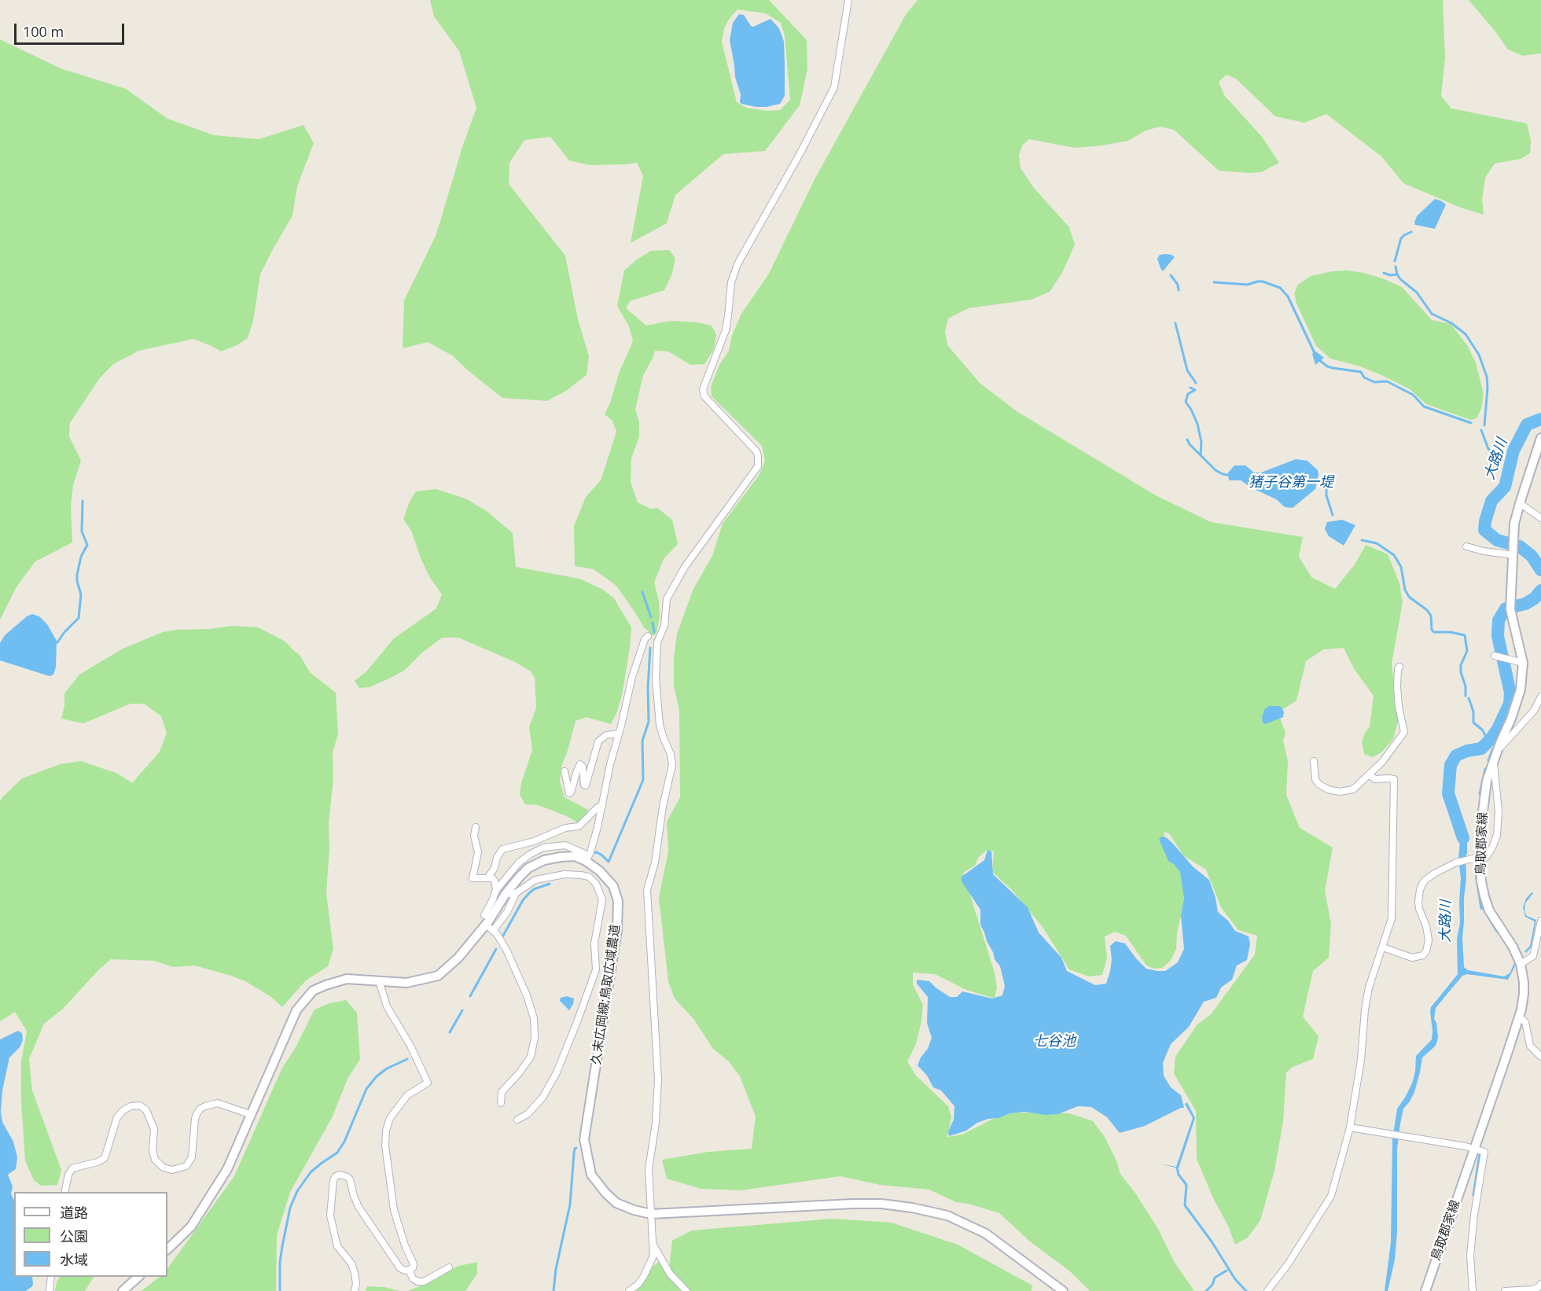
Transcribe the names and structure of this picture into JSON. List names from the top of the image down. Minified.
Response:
{"streets":{"street":["鳥取郡家線","久末広岡線;鳥取広域農道"]},"water":["大路川","猪子谷第一堤","七谷池"],"legend":["道路","公園","水域"],"scale_bar":"100 m"}
